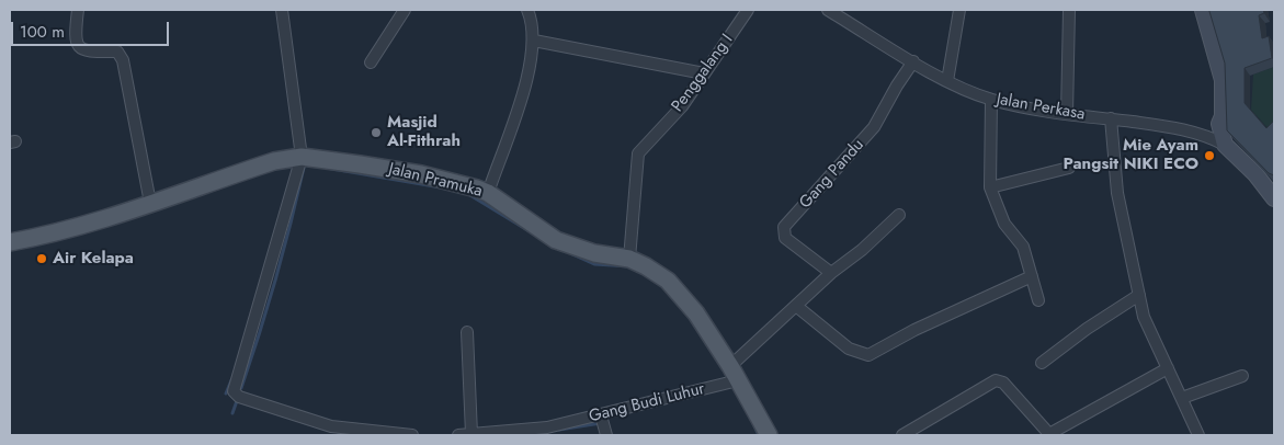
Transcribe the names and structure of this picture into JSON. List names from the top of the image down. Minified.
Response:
{"streets":{"main road":["Jalan Pramuka"],"street":["Penggalang I","Jalan Perkasa","Gang Pandu","Gang Budi Luhur"]},"crossings":[["Penggalang I","Jalan Pramuka"],["Jalan Perkasa","Gang Pandu"],["Jalan Pramuka","Gang Budi Luhur"]],"places":["Masjid Al-Fithrah","Mie Ayam Pangsit NIKI ECO","Air Kelapa"],"scale_bar":"100 m"}
